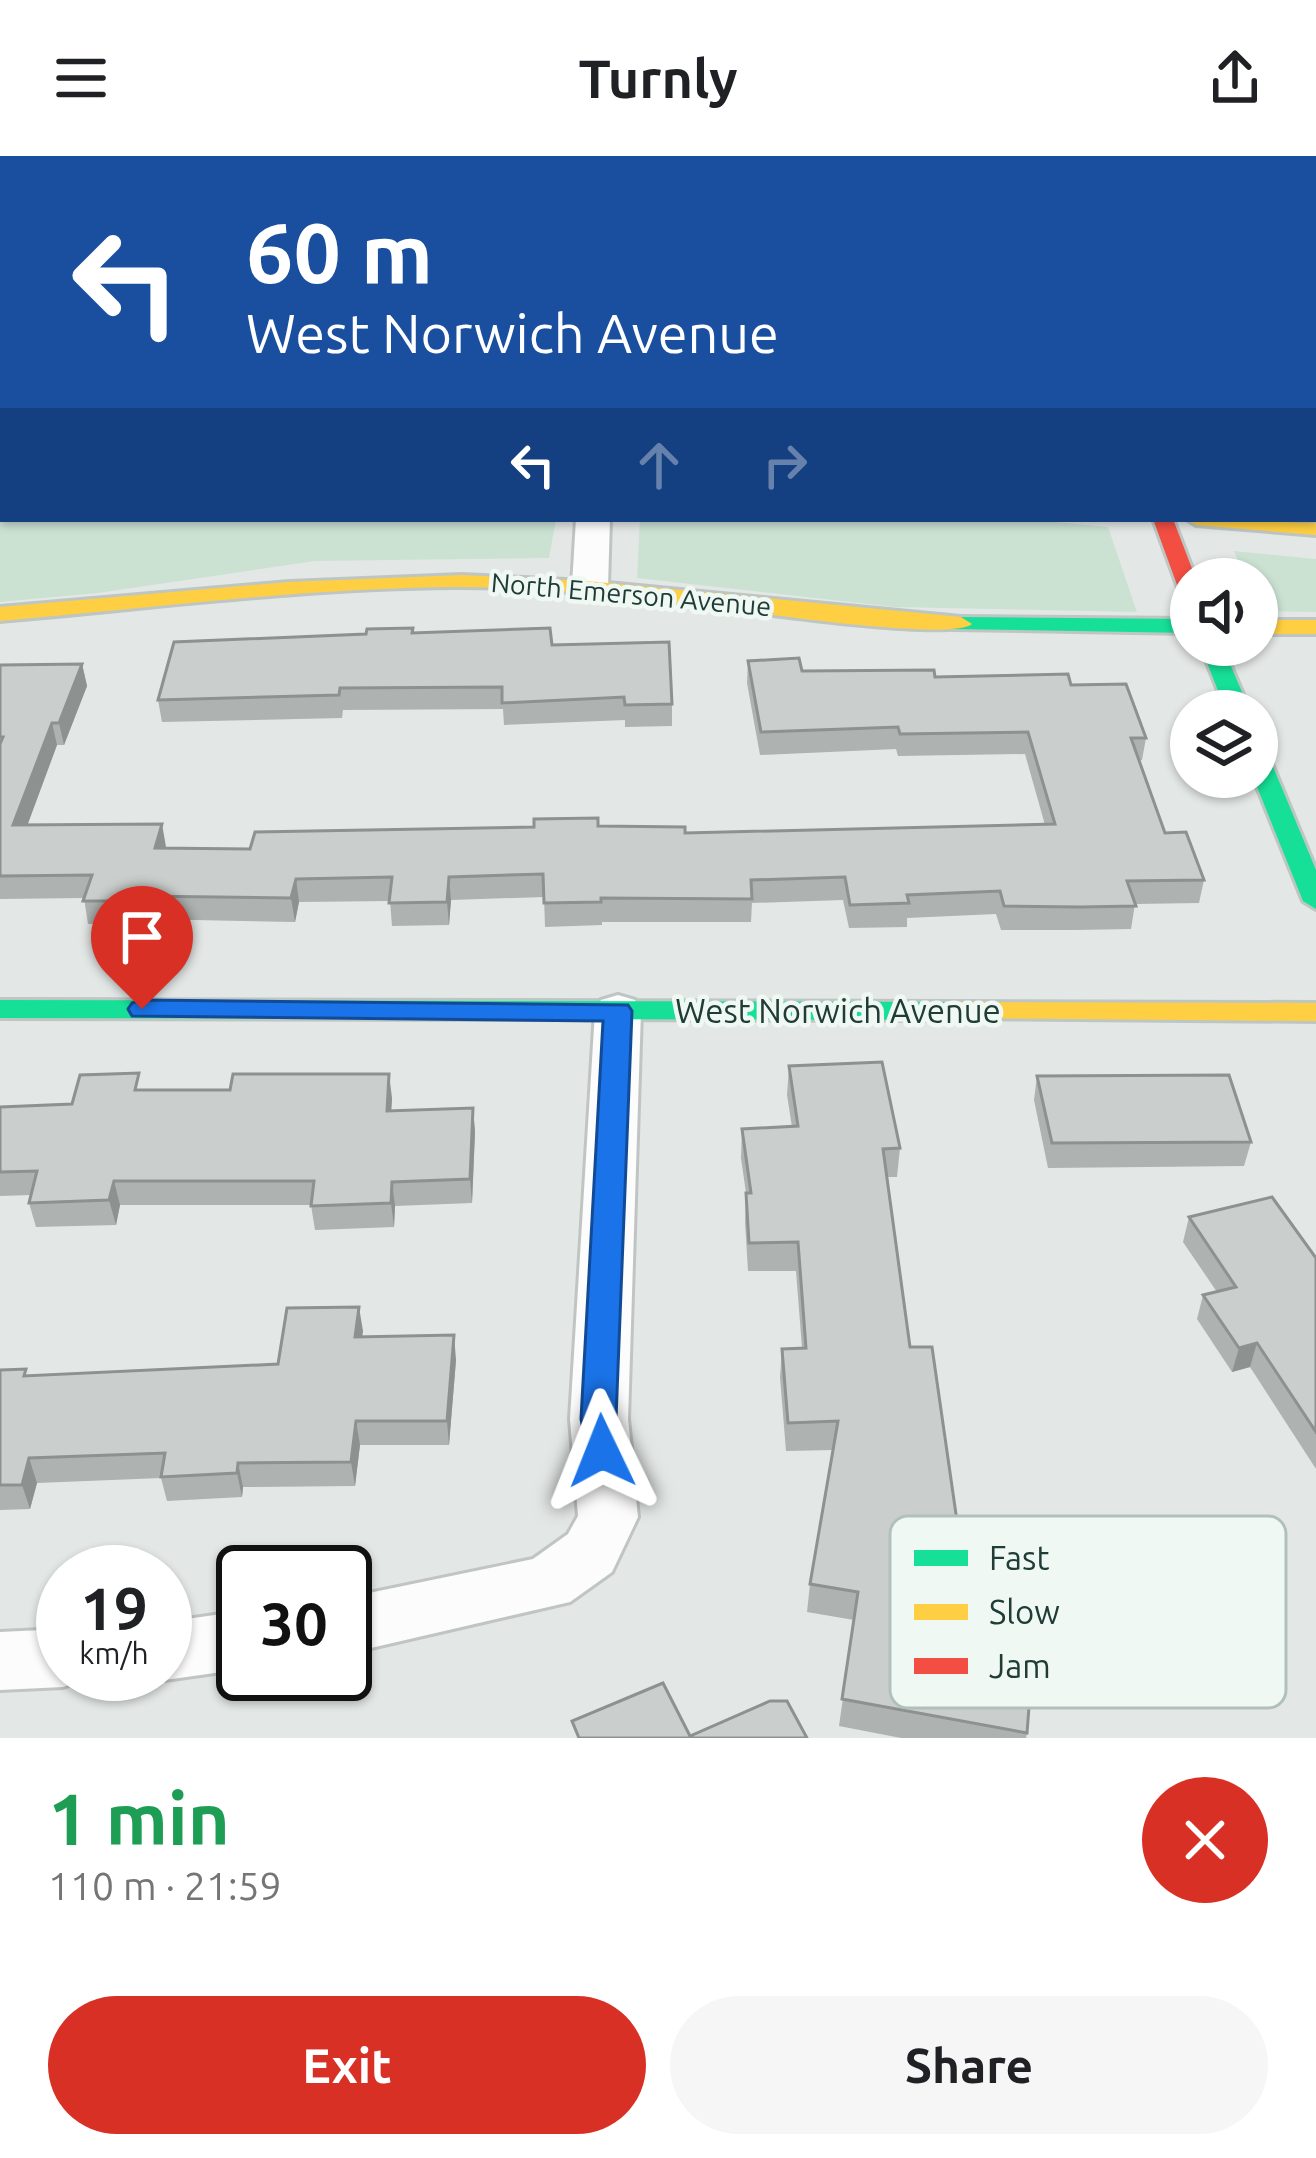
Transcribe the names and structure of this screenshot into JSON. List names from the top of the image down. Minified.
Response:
{"streets":{"street":["North Emerson Avenue","West Norwich Avenue"]},"legend":["Fast","Slow","Jam"],"page":{"header":"Turnly","turn":["60 m","West Norwich Avenue"],"speed":"19 km/h","limit":"30","heading":["1 min","110 m · 21:59"],"buttons":["Exit","Share"]}}
